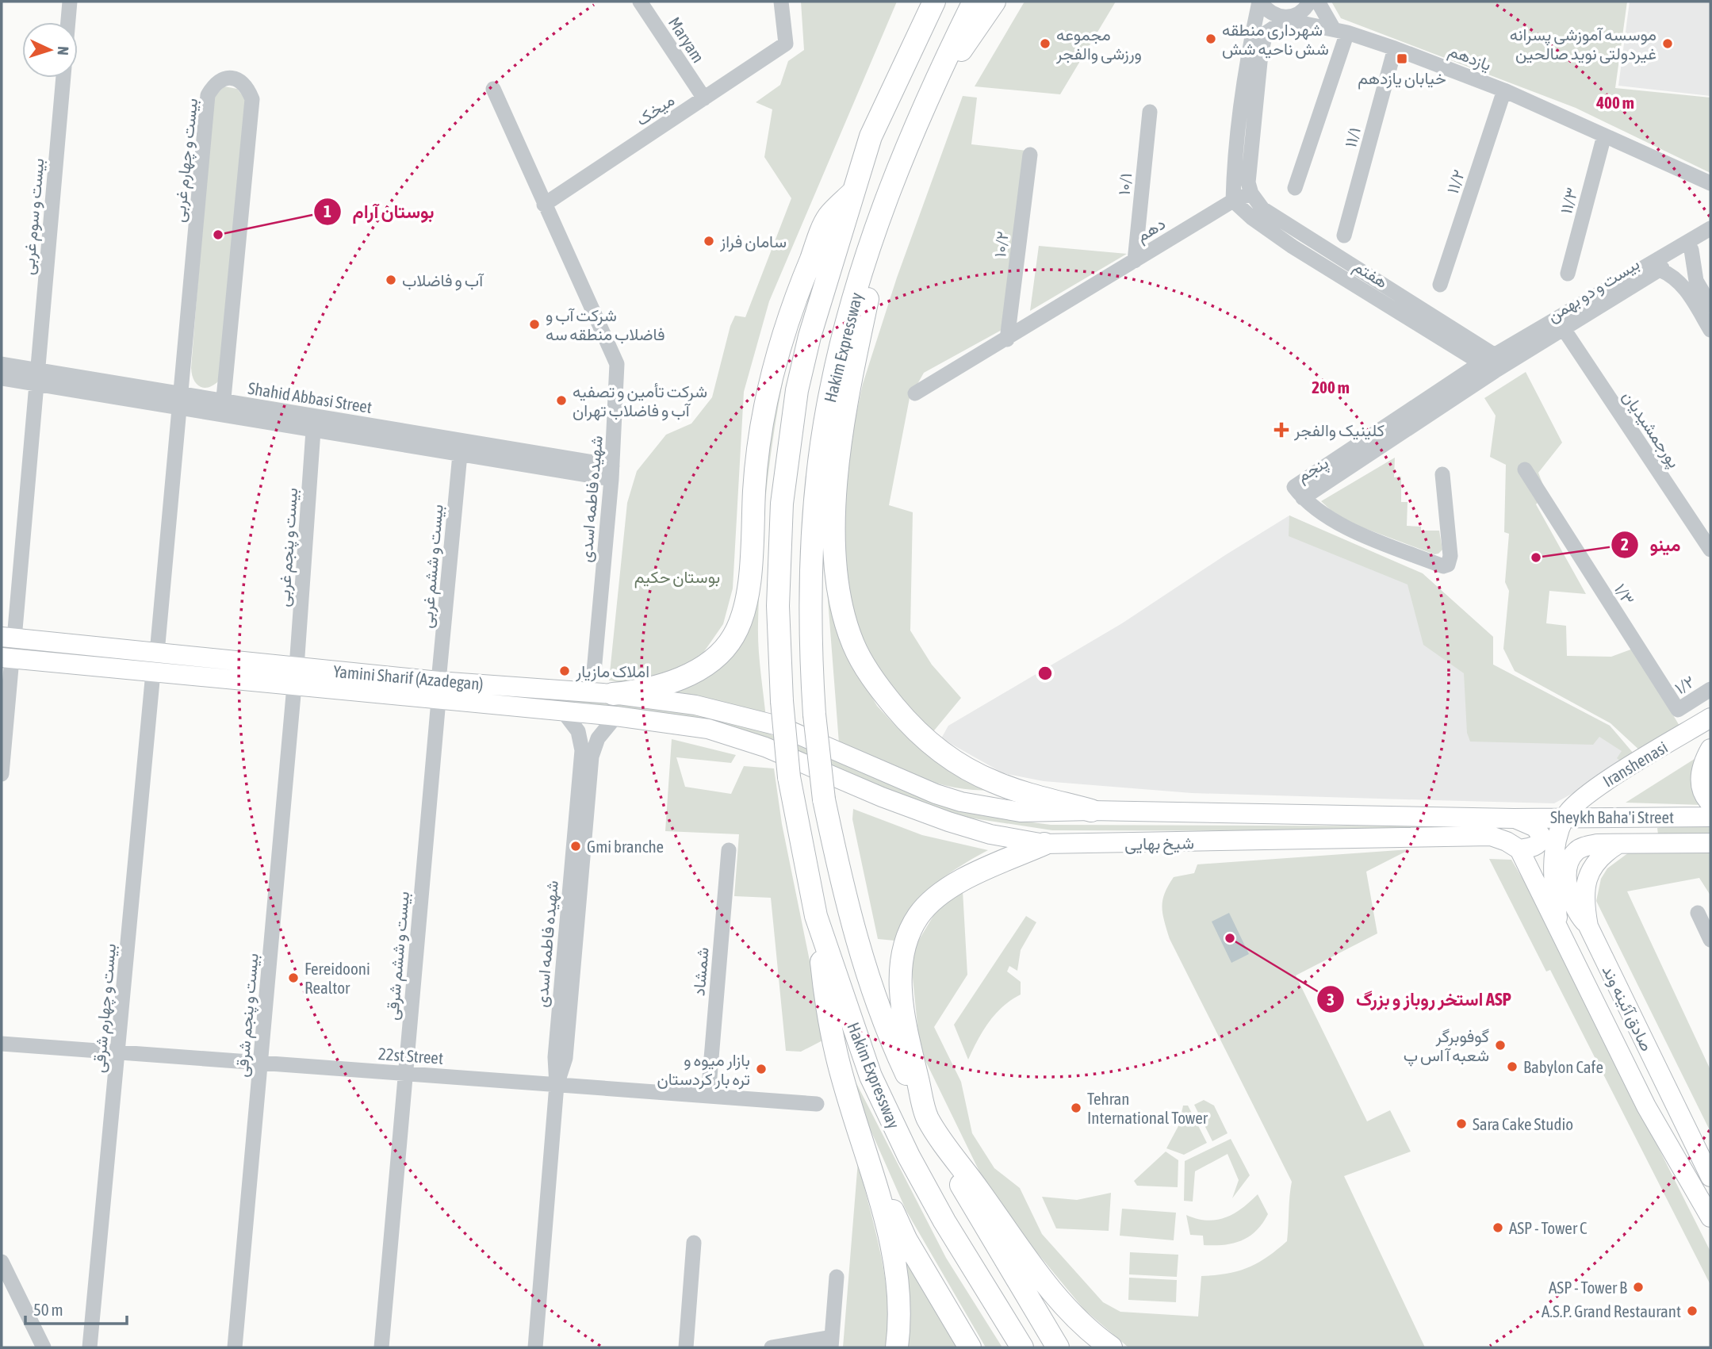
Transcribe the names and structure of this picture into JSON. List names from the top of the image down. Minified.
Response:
{"streets":{"highway":["Hakim Expressway"],"main road":["Yamini Sharif (Azadegan)","Iranshenasi","Sheykh Baha'i Street","شیخ بهایی","صادق آئینه وند"],"street":["Maryam","یازدهم","میخک","۱۱/۱","بیست و چهارم غربی","۱۱/۲","۱۰/۱","۱۱/۳","بیست و سوم غربی","دهم","۱۰/۲","هفتم","بیست و دو بهمن","Shahid Abbasi Street","پورجمشیدیان","پنجم","شهیده فاطمه اسدی","بیست و پنجم غربی","بیست و ششم غربی","۱/۳","۱/۲","بیست و ششم شرقی","شمشاد","بیست و چهارم شرقی","بیست و پنجم شرقی","22st Street"]},"crossings":[["Maryam","میخک"],["یازدهم","۱۱/۱"],["یازدهم","۱۱/۲"],["یازدهم","۱۱/۳"],["میخک","شهیده فاطمه اسدی"],["بیست و چهارم غربی","Shahid Abbasi Street"],["بیست و چهارم غربی","Yamini Sharif (Azadegan)"],["۱۰/۱","دهم"],["بیست و سوم غربی","Shahid Abbasi Street"],["بیست و سوم غربی","Yamini Sharif (Azadegan)"],["دهم","۱۰/۲"],["دهم","هفتم"],["هفتم","بیست و دو بهمن"],["هفتم","پنجم"],["بیست و دو بهمن","پورجمشیدیان"],["بیست و دو بهمن","پنجم"],["Hakim Expressway","Yamini Sharif (Azadegan)"],["Hakim Expressway","شیخ بهایی"],["Shahid Abbasi Street","شهیده فاطمه اسدی"],["Shahid Abbasi Street","بیست و پنجم غربی"],["Shahid Abbasi Street","بیست و ششم غربی"],["شهیده فاطمه اسدی","Yamini Sharif (Azadegan)"],["شهیده فاطمه اسدی","22st Street"],["بیست و پنجم غربی","Yamini Sharif (Azadegan)"],["بیست و پنجم غربی","بیست و پنجم شرقی"],["بیست و ششم غربی","Yamini Sharif (Azadegan)"],["بیست و ششم غربی","بیست و ششم شرقی"],["۱/۳","۱/۲"],["Yamini Sharif (Azadegan)","شیخ بهایی"],["Yamini Sharif (Azadegan)","بیست و ششم شرقی"],["Yamini Sharif (Azadegan)","بیست و چهارم شرقی"],["Yamini Sharif (Azadegan)","بیست و پنجم شرقی"],["Iranshenasi","Sheykh Baha'i Street"],["Sheykh Baha'i Street","شیخ بهایی"],["Sheykh Baha'i Street","صادق آئینه وند"],["شیخ بهایی","صادق آئینه وند"],["بیست و ششم شرقی","22st Street"],["شمشاد","22st Street"],["بیست و چهارم شرقی","22st Street"],["بیست و پنجم شرقی","22st Street"]],"parks":["بوستان حکیم"],"places":{"other":["شهرداری منطقه شش ناحیه شش","مجموعه ورزشی والفجر","موسسه آموزشی پسرانه غیردولتی نوید صالحین","بوستان آرام","سامان فراز","آب و فاضلاب","شرکت آب و فاضلاب منطقه سه","شركت تأمين و تصفيه آب و فاضلاب تهران","مینو","املاک مازیار","Gmi branche","استخر روباز و بزرگ ASP","Fereidooni Realtor","گوفوبرگر شعبه آ اس پ","Babylon Cafe","بازار میوه و تره بار کردستان","Tehran International Tower","Sara Cake Studio","ASP - Tower C","ASP - Tower B","A.S.P. Grand Restaurant"],"transit":["خیابان یازدهم"],"health":["کلینیک والفجر"]},"scale_bar":"50 m","north":"right","rings":["400 m","200 m"]}
